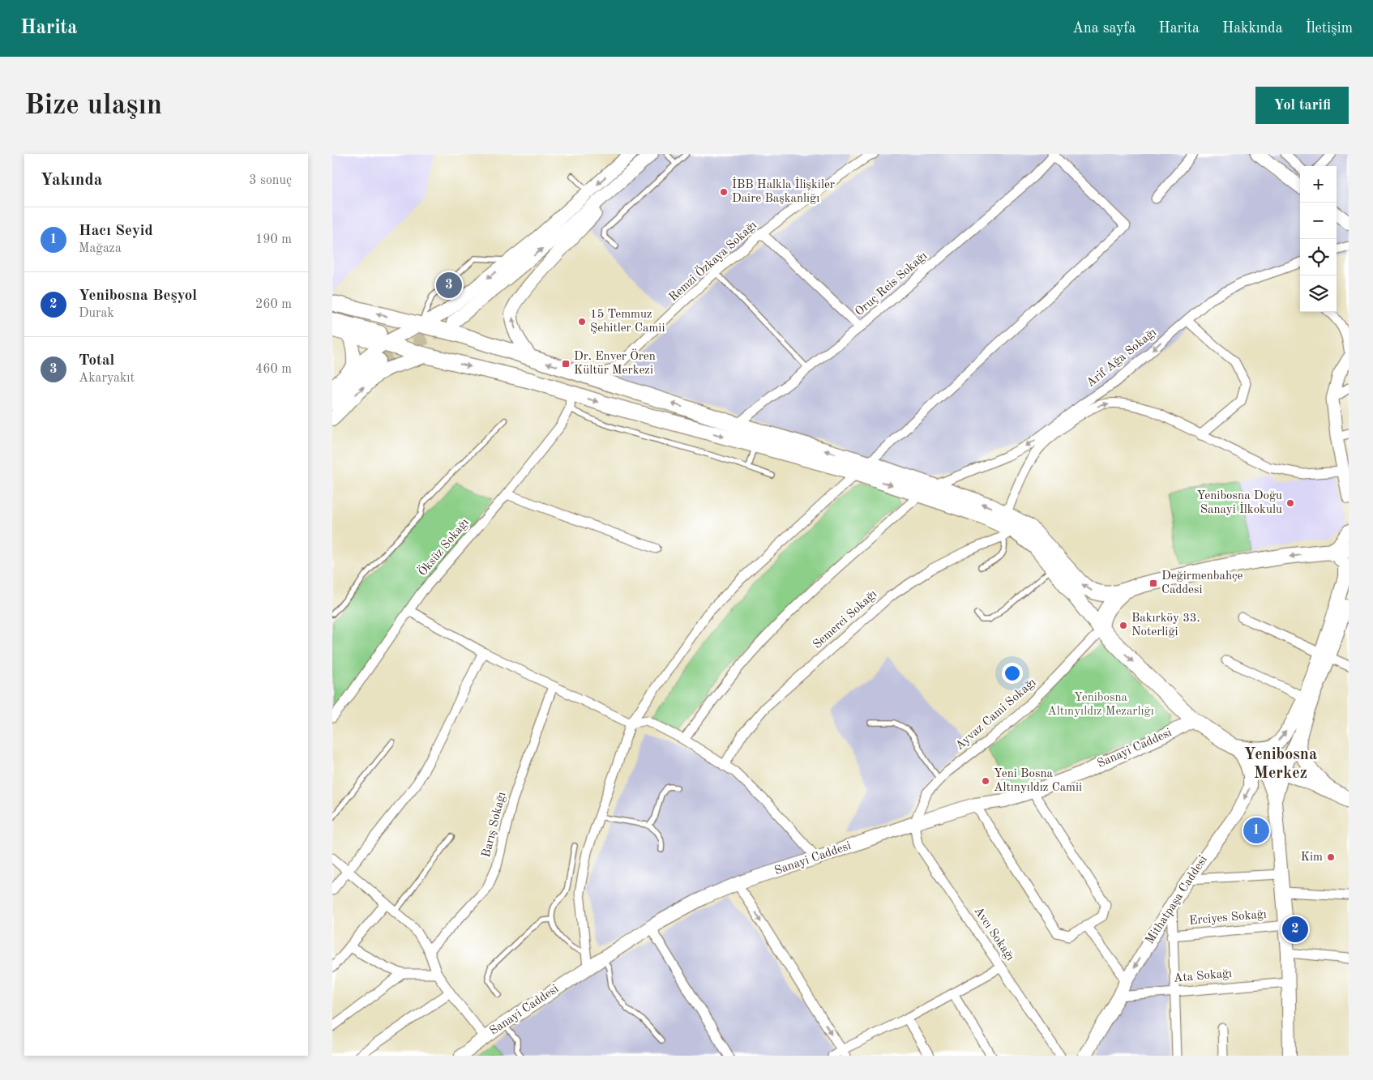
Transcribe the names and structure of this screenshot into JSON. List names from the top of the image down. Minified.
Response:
{"streets":{"main road":["Sanayi Caddesi","Mithatpaşa Caddesi"],"street":["Remzi Özkaya Sokağı","Oruç Reis Sokağı","Arif Ağa Sokağı","Öksüz Sokağı","Semerci Sokağı","Ayvaz Cami Sokağı","Barış Sokağı","Erciyes Sokağı","Avcı Sokağı","Ata Sokağı"]},"crossings":[["Ayvaz Cami Sokağı","Sanayi Caddesi"],["Ayvaz Cami Sokağı","Avcı Sokağı"],["Sanayi Caddesi","Avcı Sokağı"],["Mithatpaşa Caddesi","Ata Sokağı"]],"one_way":["Arif Ağa Sokağı"],"districts":["Yenibosna Merkez"],"parks":["Yenibosna Altınyıldız Mezarlığı"],"places":{"other":["İBB Halkla İlişkiler Daire Başkanlığı","15 Temmuz Şehitler Camii","Yenibosna Doğu Sanayi İlkokulu","Bakırköy 33. Noterliği","Yeni Bosna Altınyıldız Camii","Kim"],"transit":["Dr. Enver Ören Kültür Merkezi","Değirmenbahçe Caddesi"]},"page":{"header":"Harita","nav":["Ana sayfa","Harita","Hakkında","İletişim"],"buttons":"Yol tarifi","title":"Bize ulaşın","heading":["Yakında","3 sonuç"],"map_buttons":["+","−"],"list":[{"mark":"1","name":"Hacı Seyid","note":"Mağaza","value":"190 m"},{"mark":"2","name":"Yenibosna Beşyol","note":"Durak","value":"260 m"},{"mark":"3","name":"Total","note":"Akaryakıt","value":"460 m"}],"pins":["3","1","2"]}}
